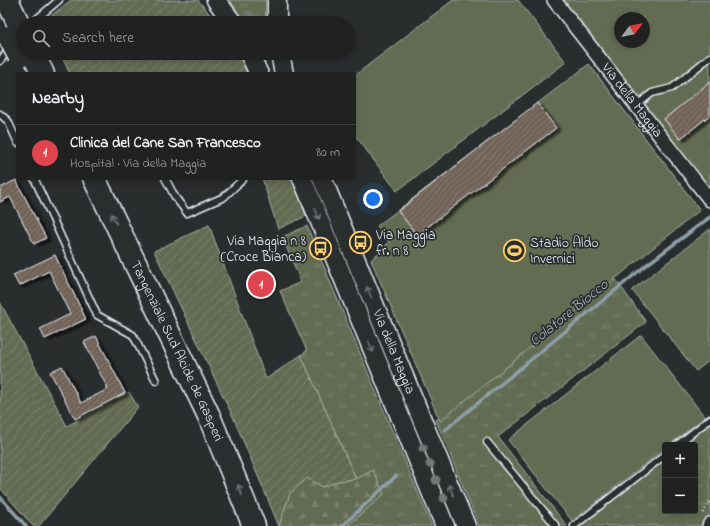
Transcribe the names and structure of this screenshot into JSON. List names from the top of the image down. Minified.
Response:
{"streets":{"highway":["Tangenziale Sud Alcide de Gasperi"],"street":["Via della Maggia"]},"water":["Colatore Biocco"],"places":{"bus stop":["Via Maggia fr. n 8","Via Maggia n 8 (Croce Bianca)"],"sports":["Stadio Aldo Invernici"]},"north":"top right","page":{"search":"Search here","heading":"Nearby","list":[{"mark":"1","name":"Clinica del Cane San Francesco","note":"Hospital · Via della Maggia","value":"80 m"}],"pins":"1","map_buttons":["+","−"]}}
